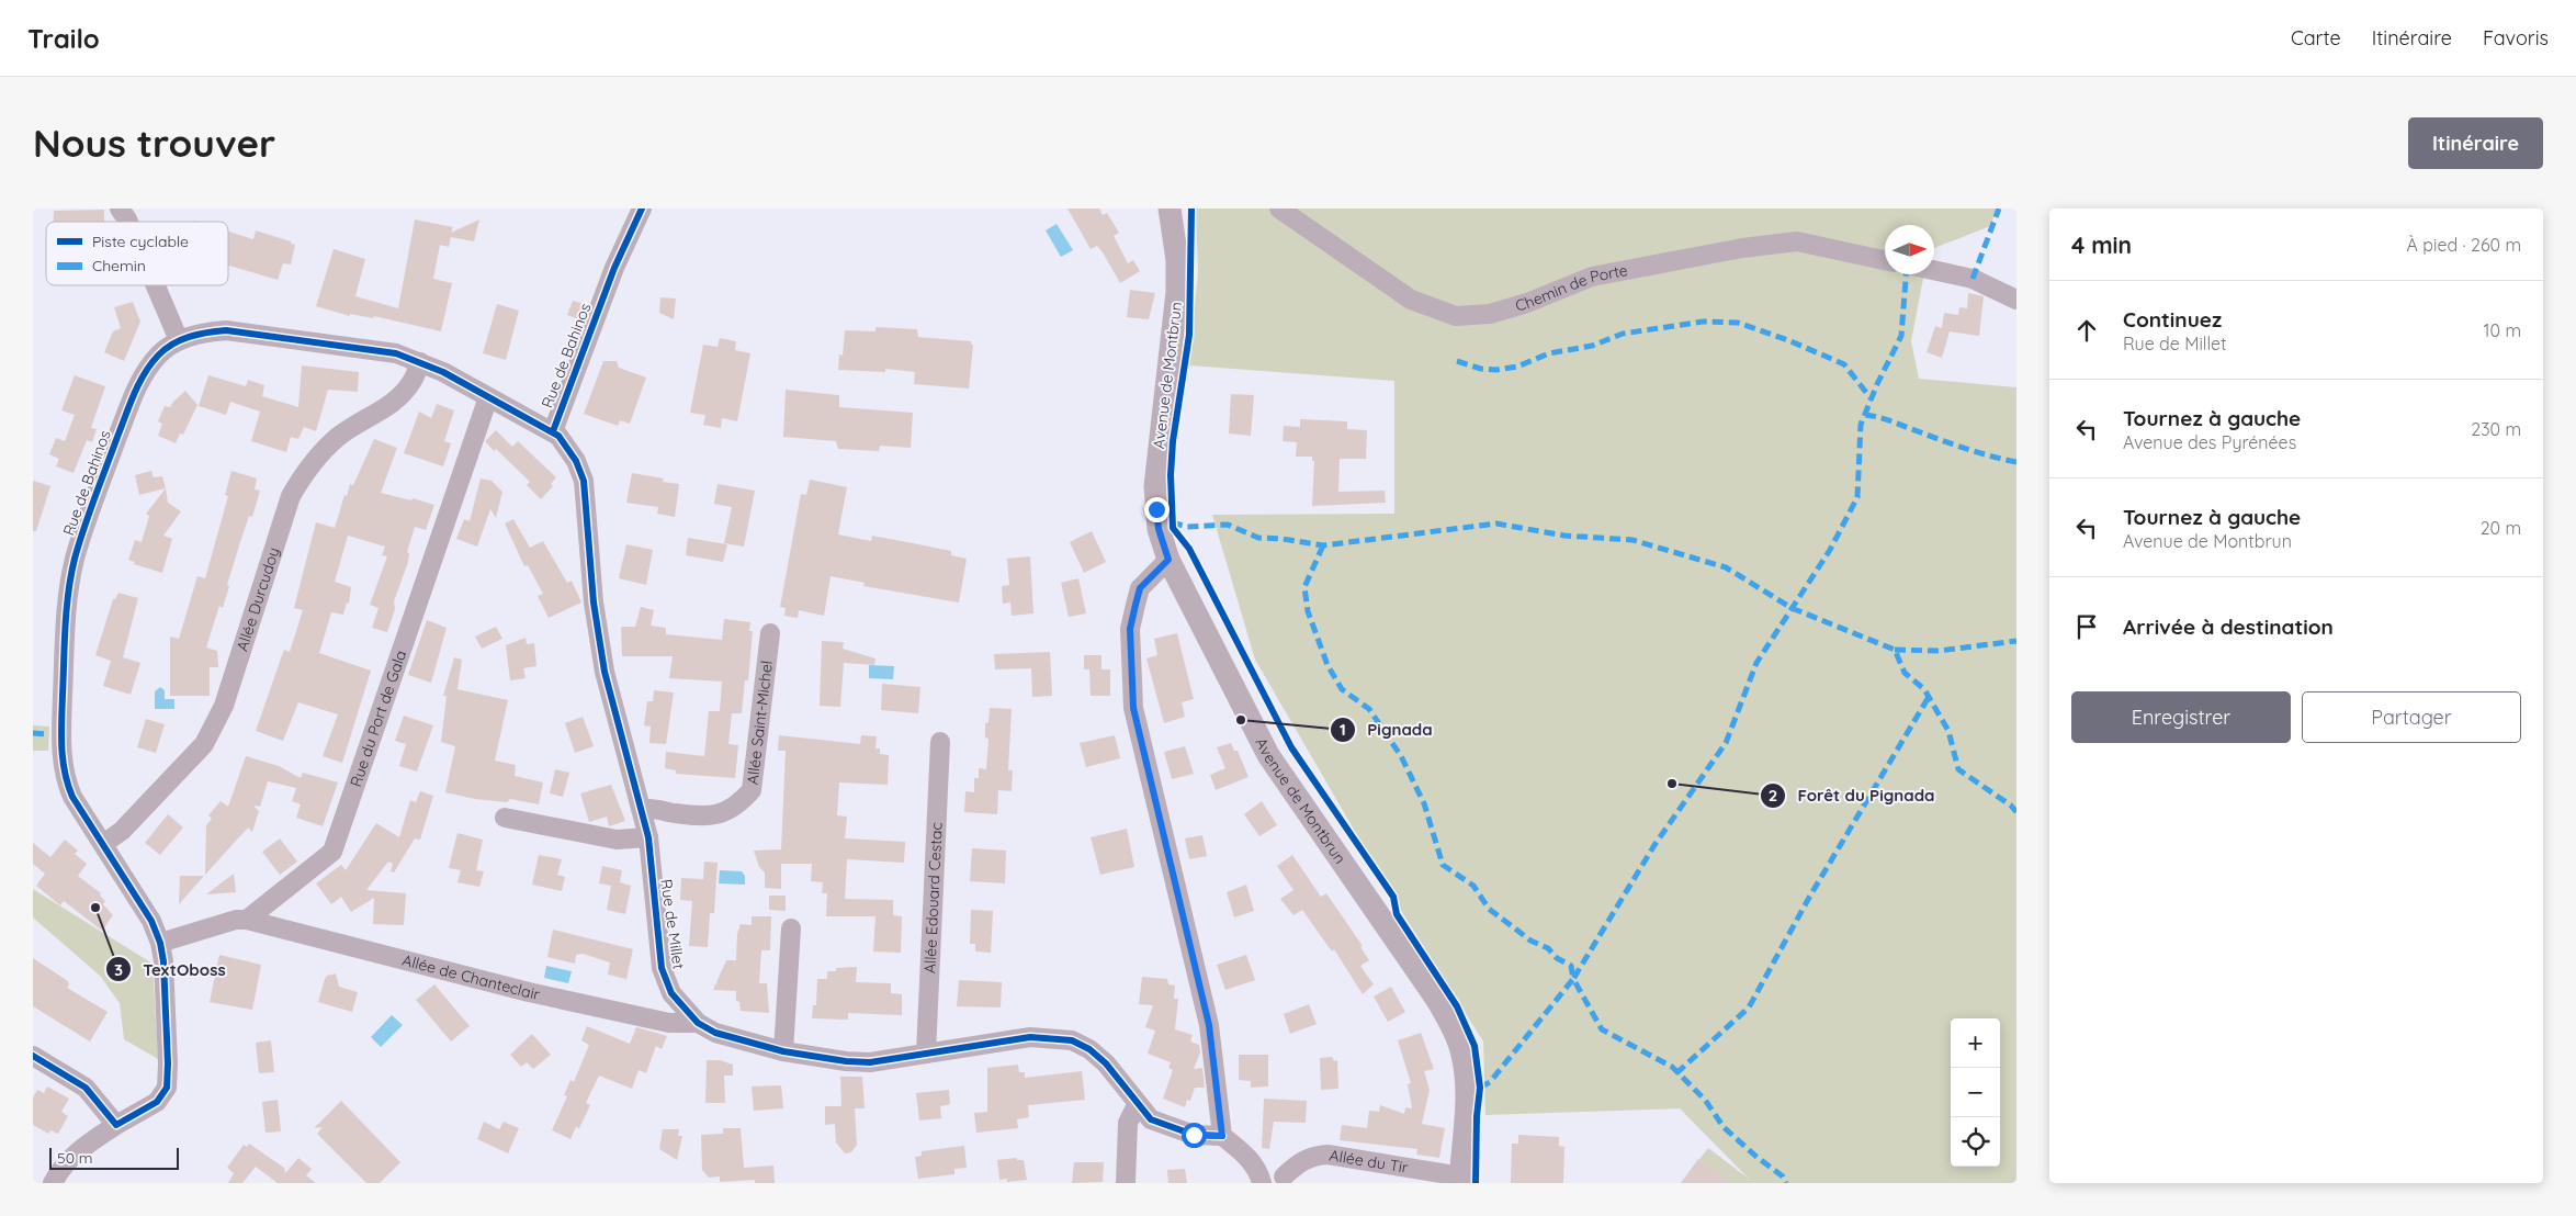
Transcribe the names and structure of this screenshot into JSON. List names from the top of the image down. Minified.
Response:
{"streets":{"street":["Chemin de Porte","Rue de Bahinos","Avenue de Montbrun","Allée Durcudoy","Rue du Port de Gala","Allée Saint-Michel","Allée Edouard Cestac","Rue de Millet","Allée de Chanteclair","Allée du Tir"]},"crossings":[["Rue de Bahinos","Allée Durcudoy"],["Rue de Bahinos","Rue du Port de Gala"],["Rue de Bahinos","Rue de Millet"],["Avenue de Montbrun","Allée du Tir"],["Rue du Port de Gala","Allée de Chanteclair"],["Allée Saint-Michel","Rue de Millet"],["Allée Edouard Cestac","Rue de Millet"],["Rue de Millet","Allée de Chanteclair"]],"places":["Pignada","Forêt du Pignada","TextOboss"],"legend":["Piste cyclable","Chemin"],"scale_bar":"50 m","north":"right","page":{"header":"Trailo","nav":["Carte","Itinéraire","Favoris"],"buttons":["Itinéraire",["Enregistrer","Partager"]],"title":"Nous trouver","heading":["4 min","À pied · 260 m"],"list":[["Continuez","Rue de Millet","10 m"],["Tournez à gauche","Avenue des Pyrénées","230 m"],["Tournez à gauche","Avenue de Montbrun","20 m"],"Arrivée à destination"],"map_buttons":["+","−"],"scale":"50 m"}}
